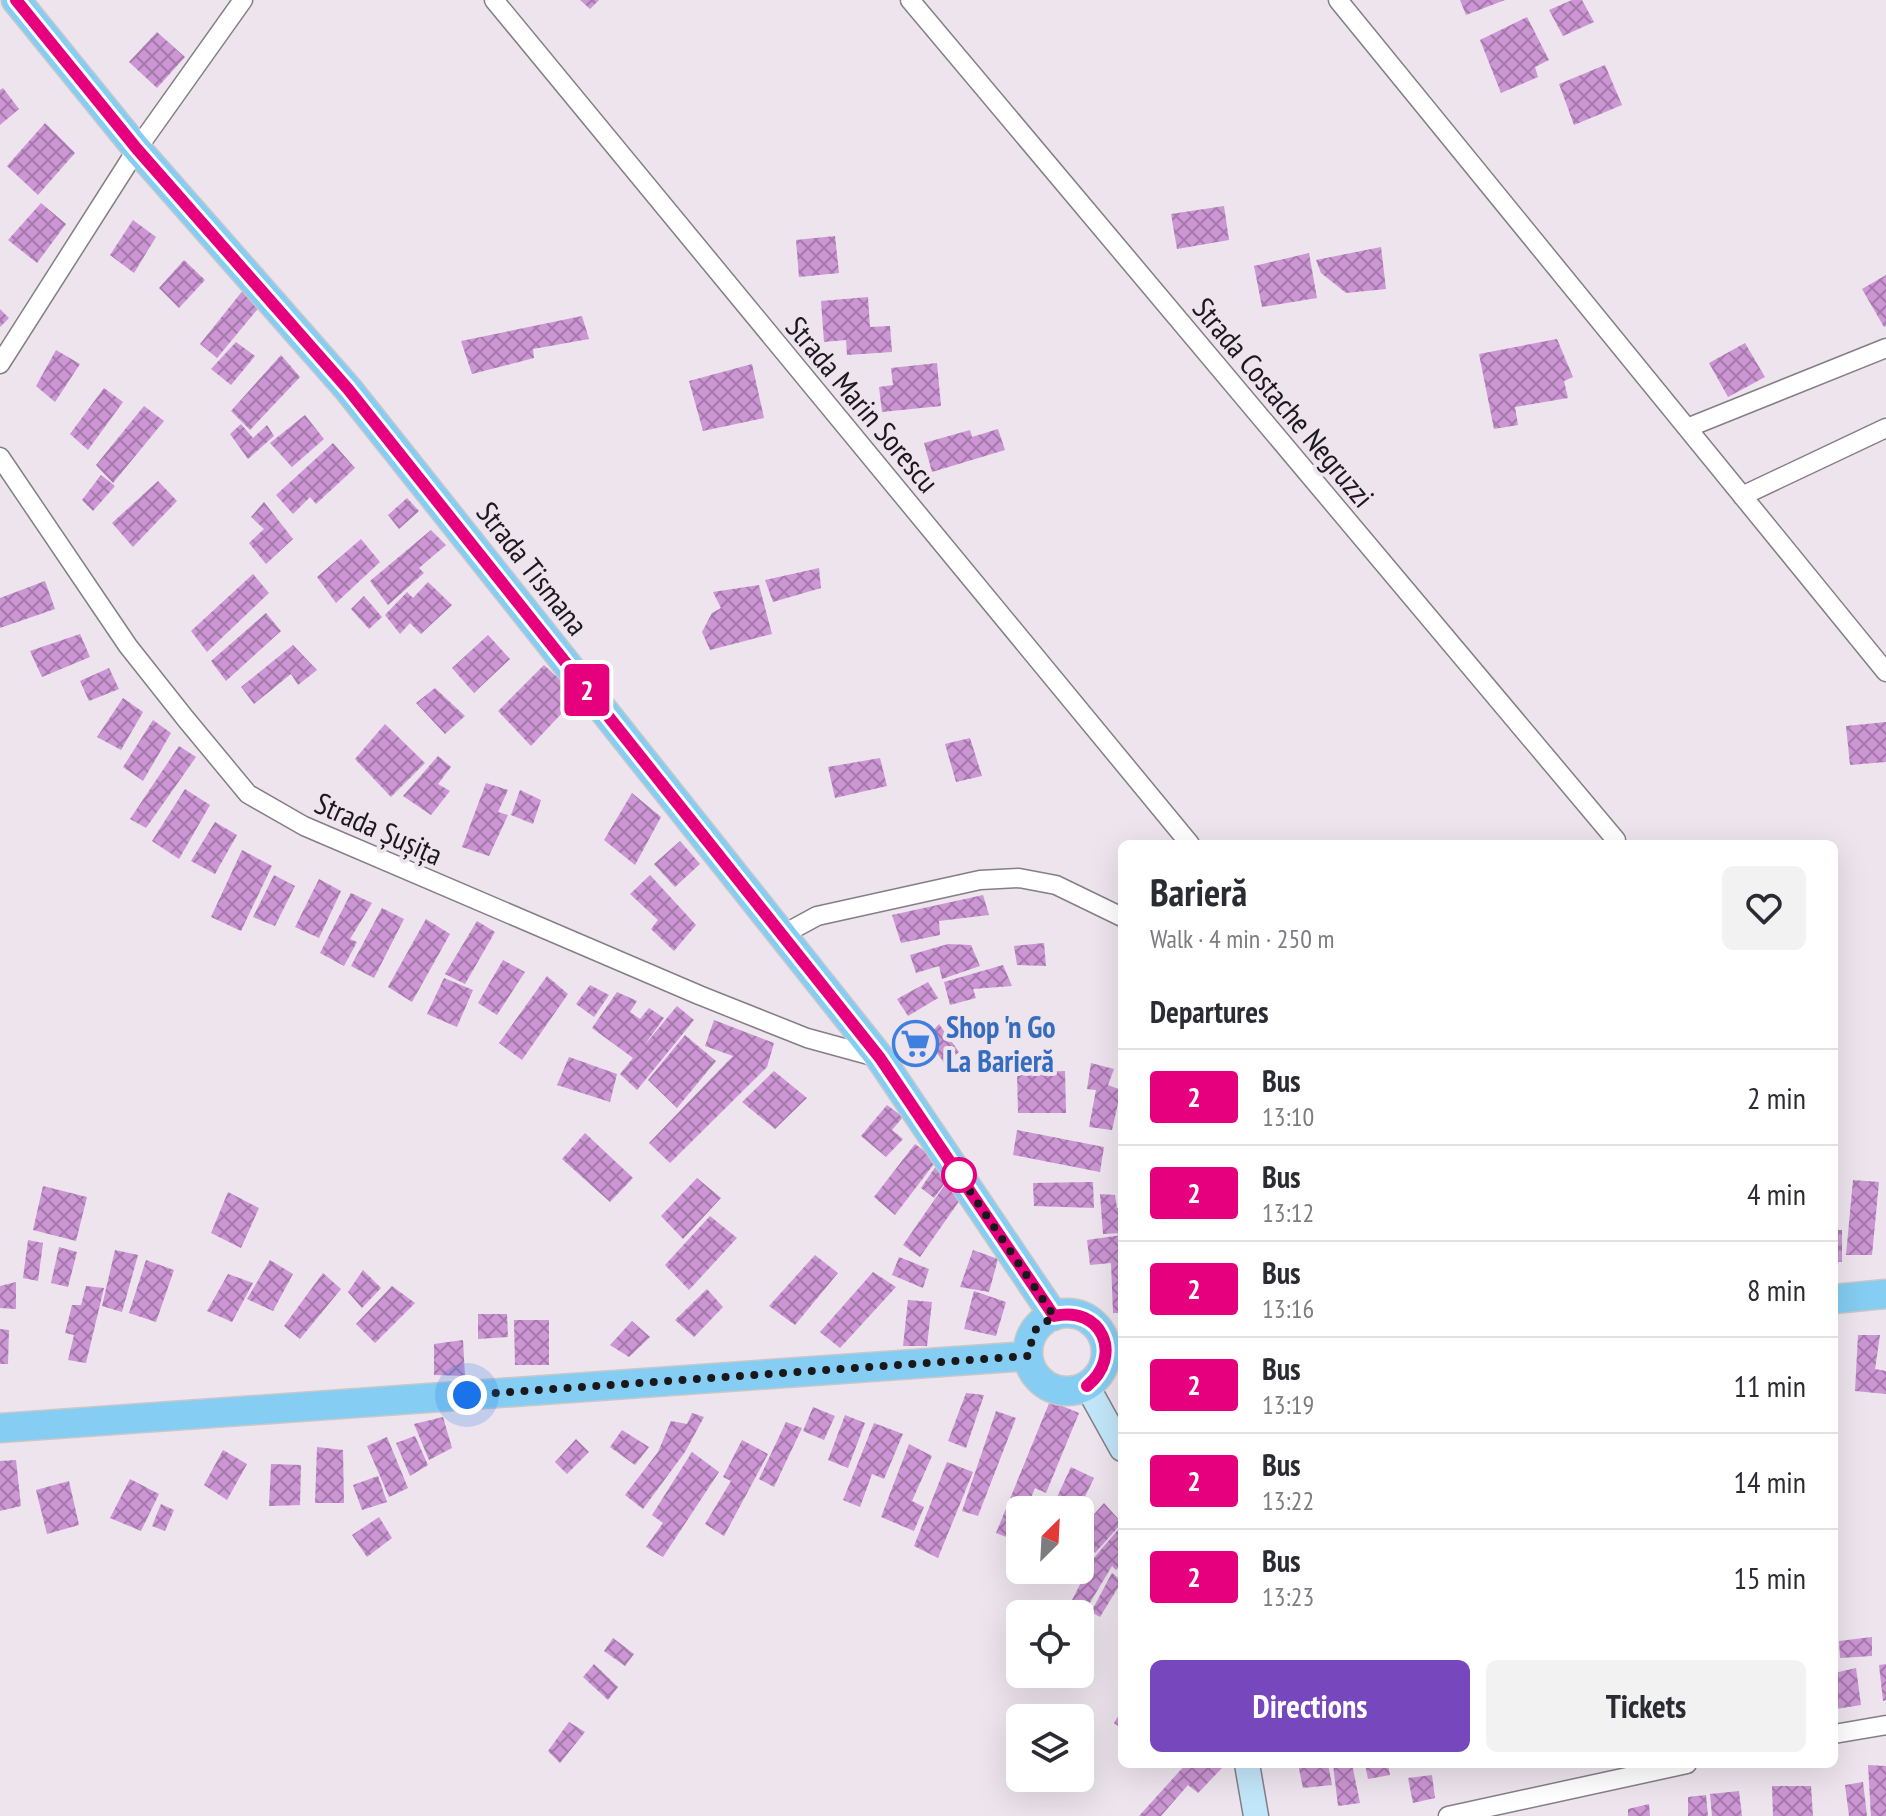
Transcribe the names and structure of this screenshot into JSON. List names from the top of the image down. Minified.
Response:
{"streets":{"main road":["Strada Tismana"],"street":["Strada Costache Negruzzi","Strada Marin Sorescu","Strada Șușița"]},"crossings":[["Strada Tismana","Strada Șușița"]],"places":{"supermarket":["Shop 'n Go La Barieră"]},"lines":["bus line 2"],"north":"top right","page":{"on_map":"2","heading":[["Barieră","Walk · 4 min · 250 m"],"Departures"],"list":[{"mark":"2","name":"Bus","note":"13:10","value":"2 min"},{"mark":"2","name":"Bus","note":"13:12","value":"4 min"},{"mark":"2","name":"Bus","note":"13:16","value":"8 min"},{"mark":"2","name":"Bus","note":"13:19","value":"11 min"},{"mark":"2","name":"Bus","note":"13:22","value":"14 min"},{"mark":"2","name":"Bus","note":"13:23","value":"15 min"}],"buttons":["Directions","Tickets"]}}
